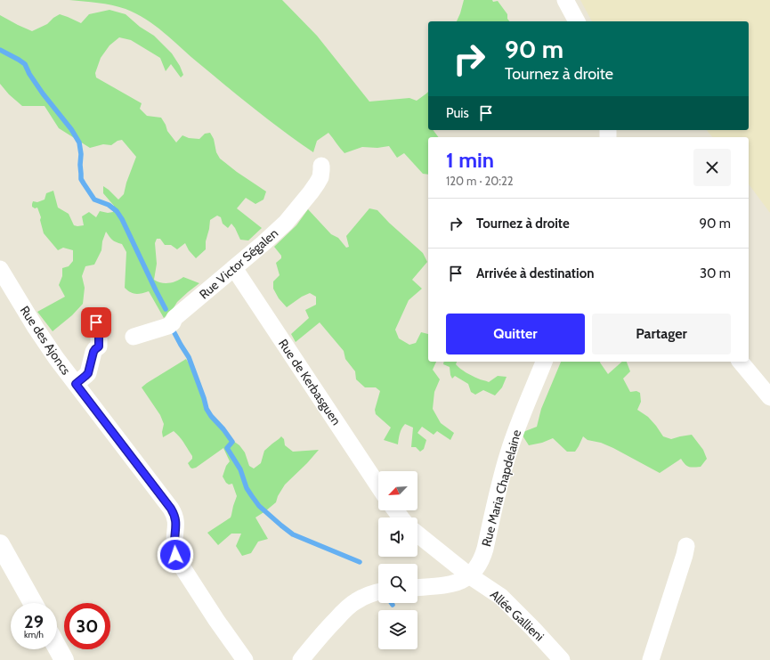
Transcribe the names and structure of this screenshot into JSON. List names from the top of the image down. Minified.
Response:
{"streets":{"street":["Rue Victor Ségalen","Rue des Ajoncs","Rue de Kerbasguen","Rue Maria Chapdelaine","Allée Gallieni"]},"crossings":[["Rue Victor Ségalen","Rue de Kerbasguen"],["Rue Maria Chapdelaine","Allée Gallieni"]],"north":"bottom left","page":{"turn":["90 m","Tournez à droite"],"then":"Puis","heading":["1 min","120 m · 20:22"],"list":[{"name":"Tournez à droite","value":"90 m"},{"name":"Arrivée à destination","value":"30 m"}],"buttons":["Quitter","Partager"],"speed":"29 km/h","limit":"30"}}
